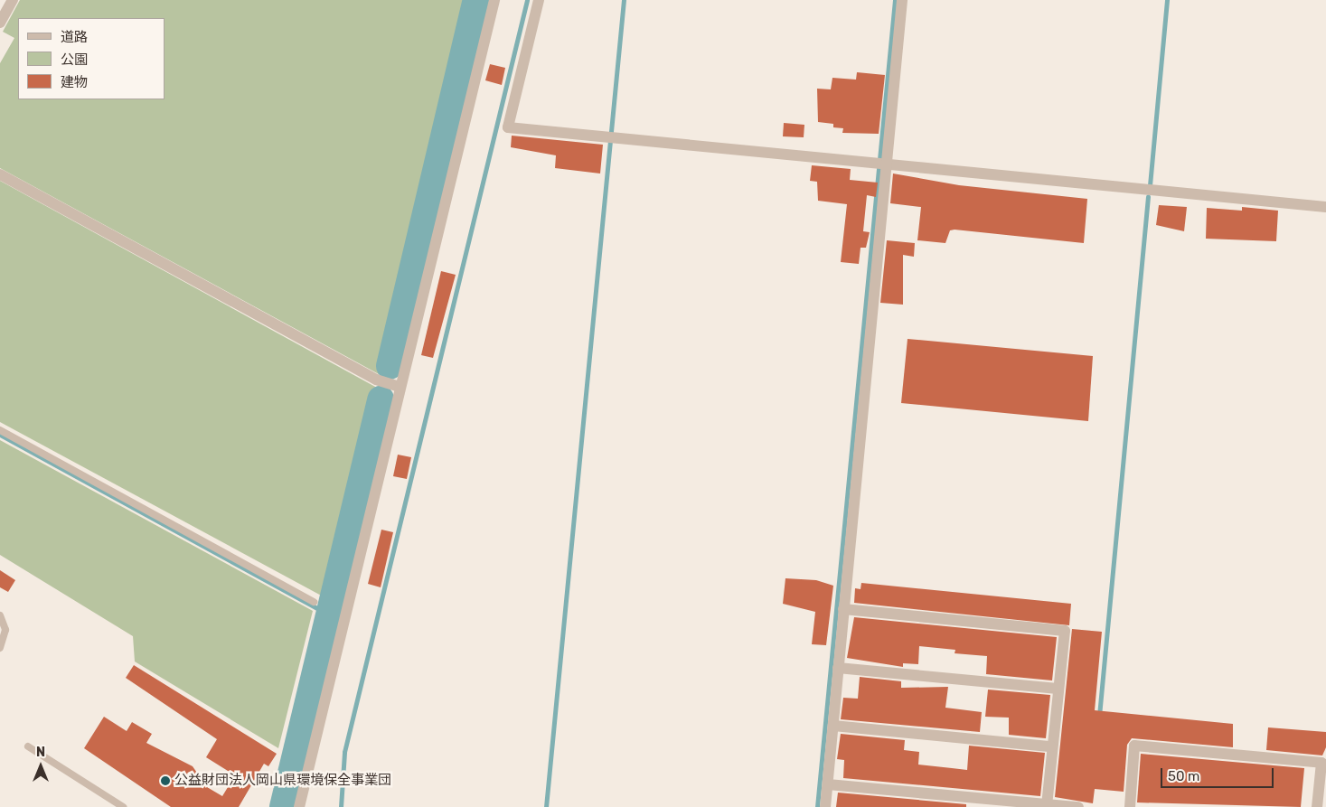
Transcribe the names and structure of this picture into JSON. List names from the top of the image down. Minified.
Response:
{"places":["公益財団法人岡山県環境保全事業団"],"legend":["道路","公園","建物"],"scale_bar":"50 m","north":"top"}
